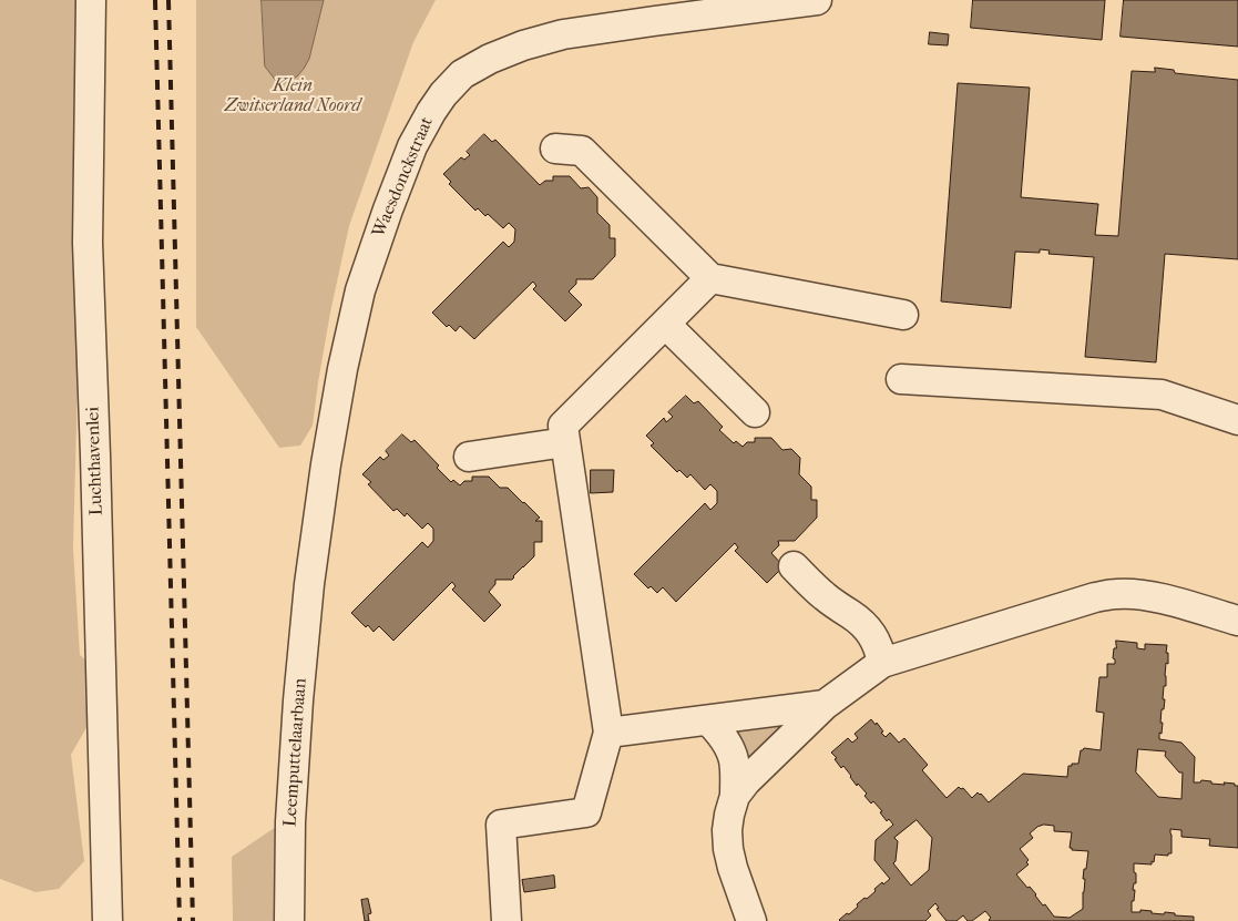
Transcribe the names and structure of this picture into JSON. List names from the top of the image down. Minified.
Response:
{"streets":{"street":["Waesdonckstraat","Luchthavenlei","Leemputtelaarbaan"]},"crossings":[["Waesdonckstraat","Leemputtelaarbaan"]],"parks":["Klein Zwitserland Noord"]}
